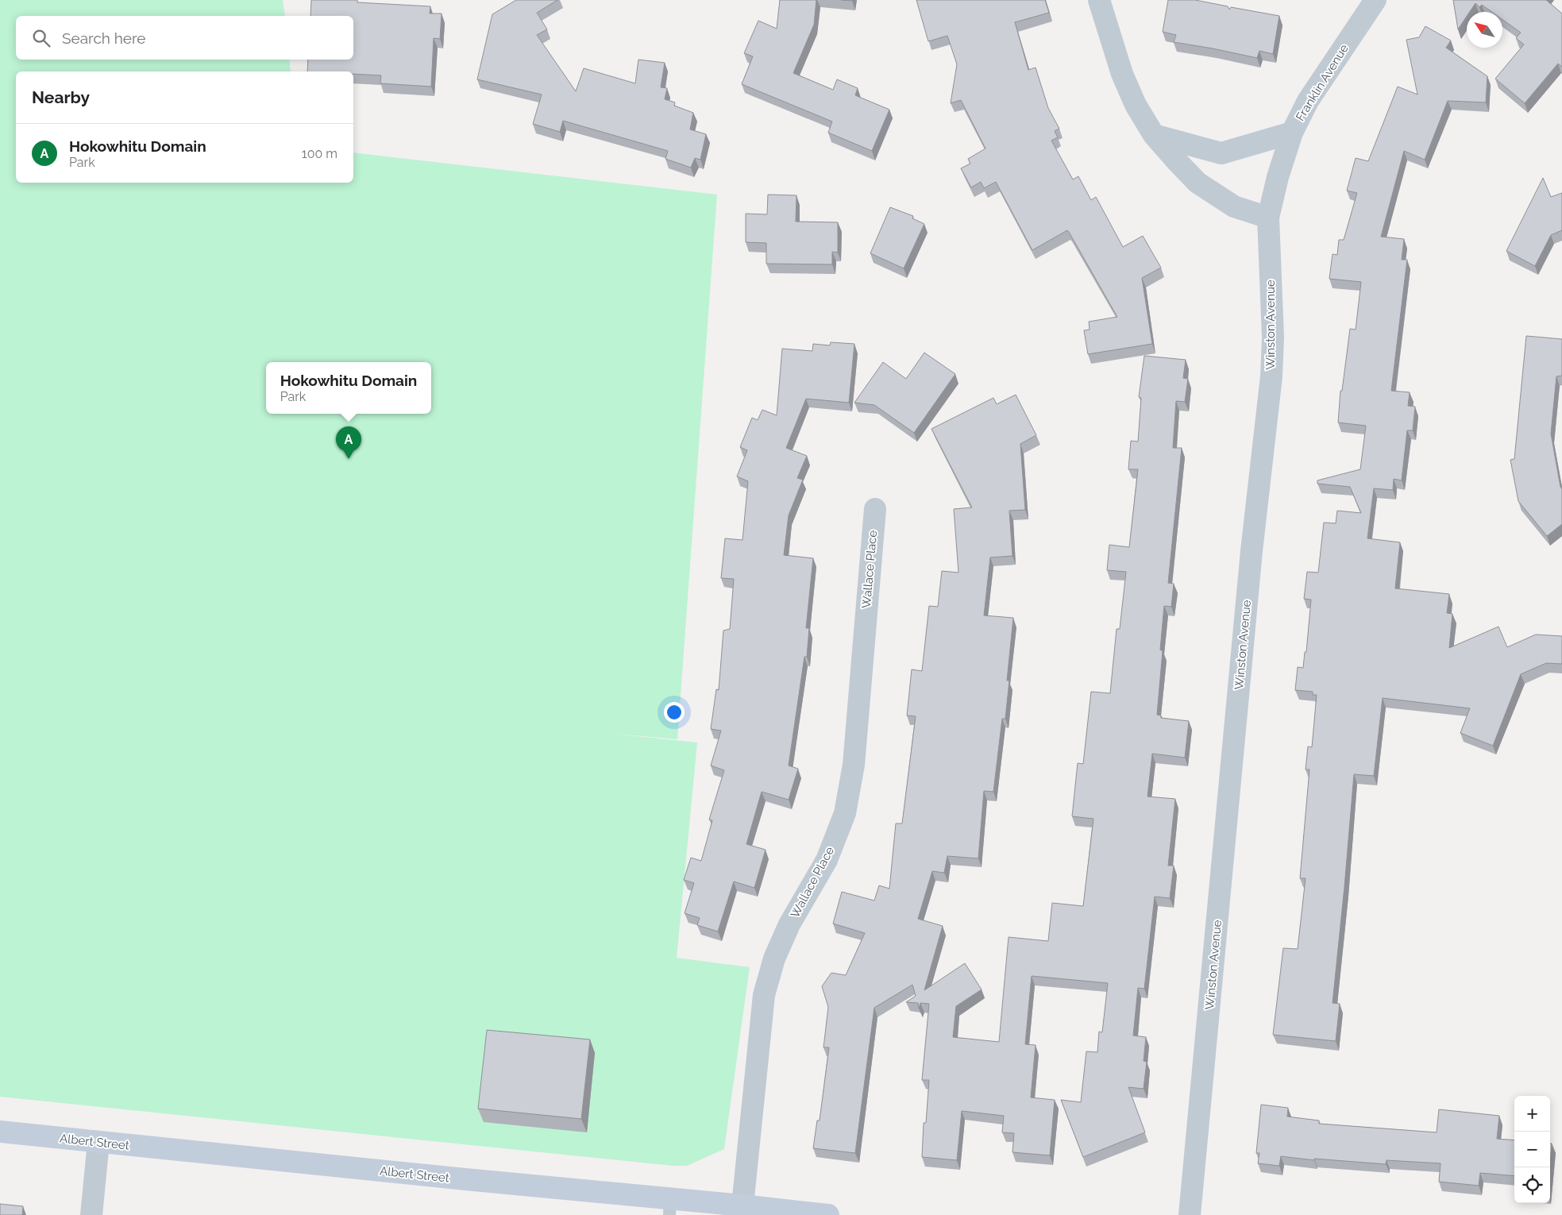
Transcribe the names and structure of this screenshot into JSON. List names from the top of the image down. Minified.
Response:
{"streets":{"main road":["Albert Street"],"street":["Franklin Avenue","Winston Avenue","Wallace Place"]},"crossings":[["Franklin Avenue","Winston Avenue"],["Wallace Place","Albert Street"]],"north":"top left","page":{"search":"Search here","heading":"Nearby","list":[{"mark":"A","name":"Hokowhitu Domain","note":"Park","value":"100 m"}],"popup":["Hokowhitu Domain","Park"],"pins":"A","map_buttons":["+","−"]}}
